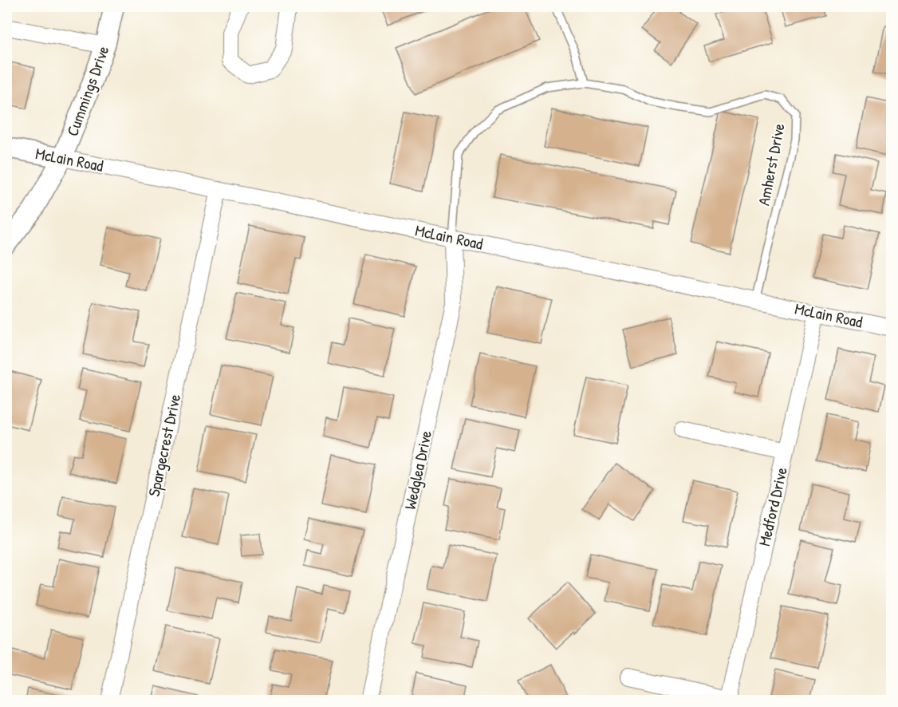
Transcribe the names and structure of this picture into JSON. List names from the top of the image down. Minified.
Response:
{"streets":{"street":["Cummings Drive","McLain Road","Spargecrest Drive","Wedglea Drive","Medford Drive"],"lane":["Amherst Drive"]},"crossings":[["Cummings Drive","McLain Road"],["McLain Road","Amherst Drive"],["McLain Road","Spargecrest Drive"],["McLain Road","Wedglea Drive"],["McLain Road","Medford Drive"],["Amherst Drive","Wedglea Drive"]]}
